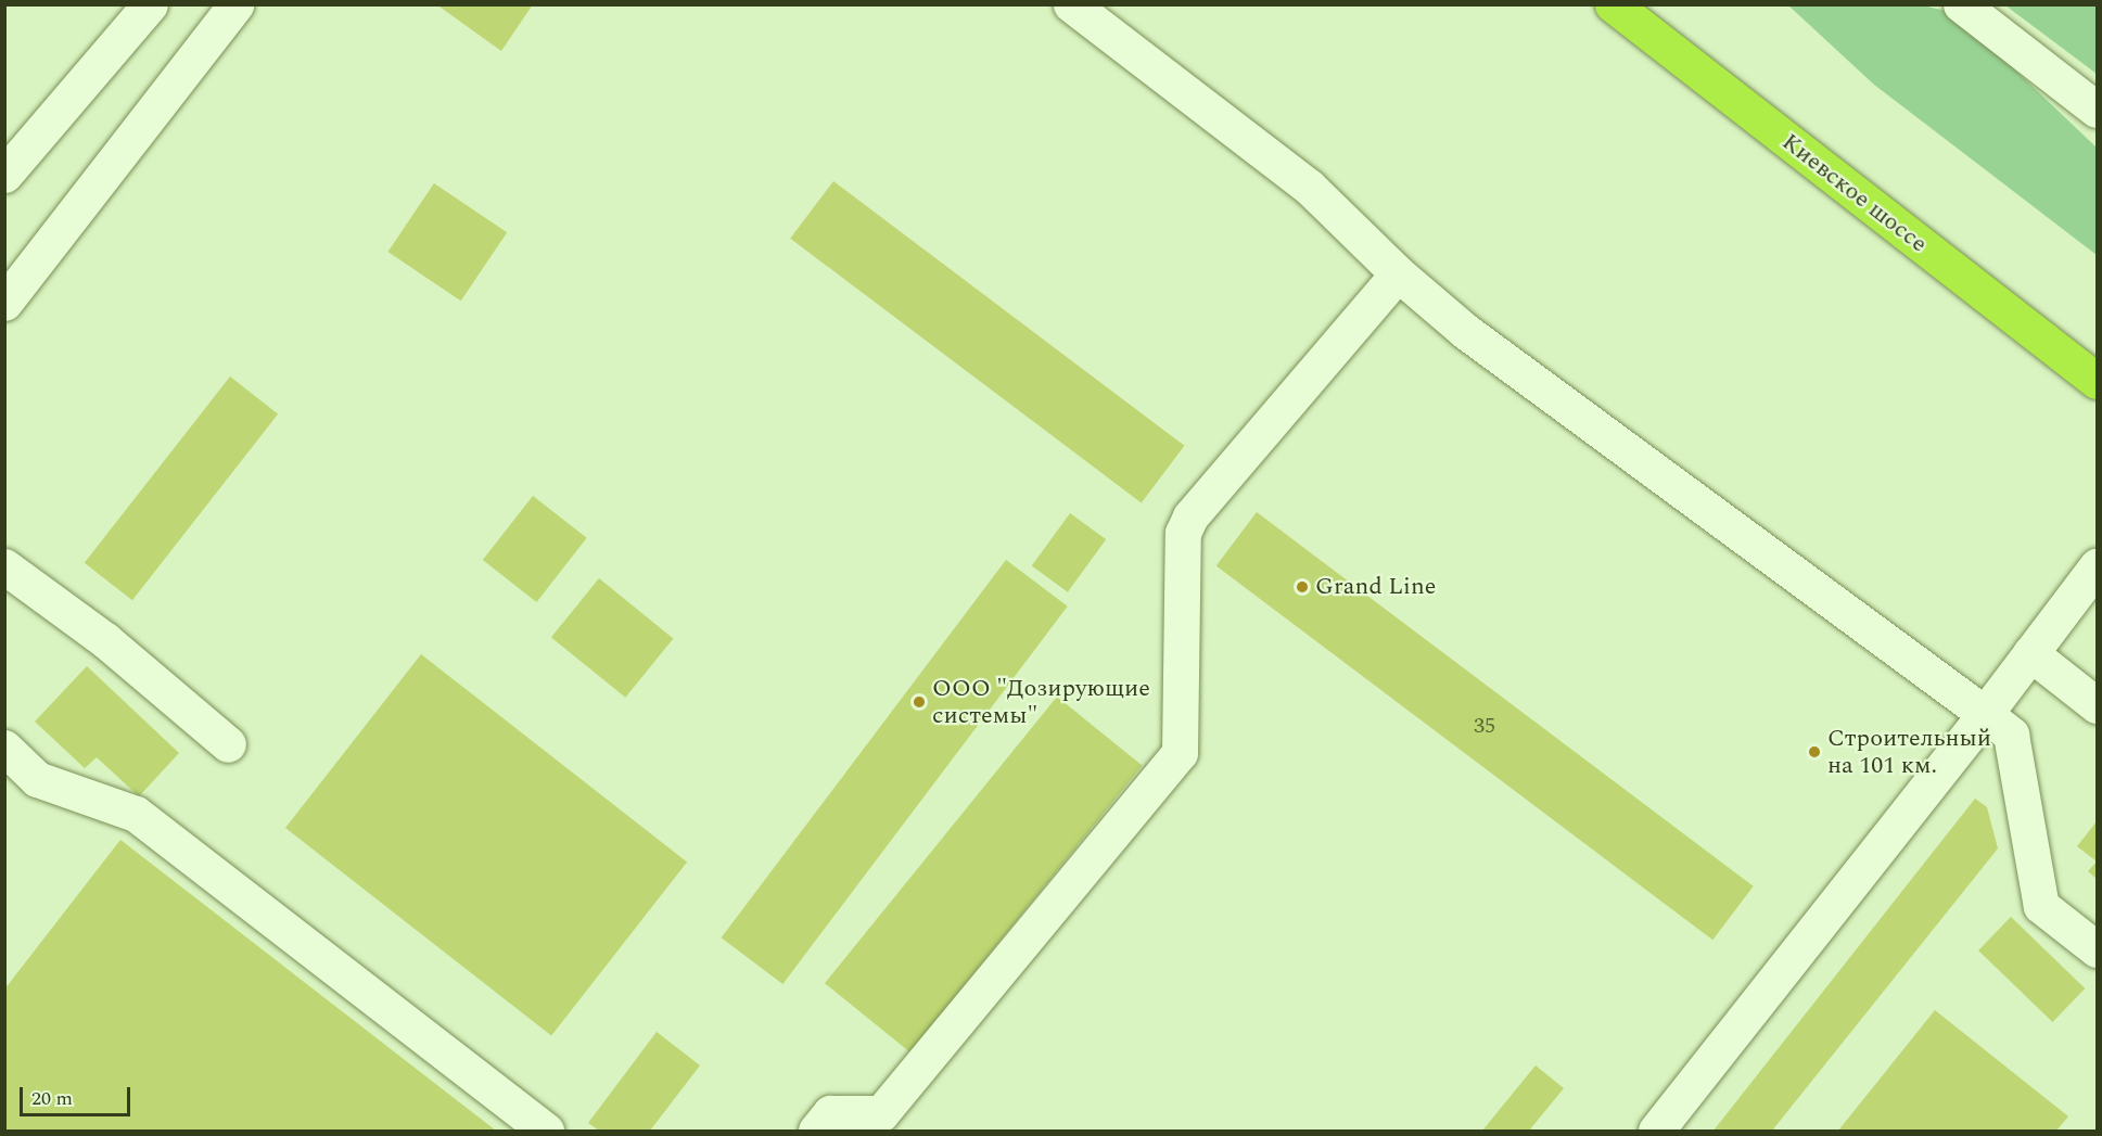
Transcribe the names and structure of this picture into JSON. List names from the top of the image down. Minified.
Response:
{"streets":{"highway":["Киевское шоссе"]},"places":["Grand Line","ООО \"Дозирующие системы\"","Строительный на 101 км."],"house_numbers":["35"],"scale_bar":"20 m"}
